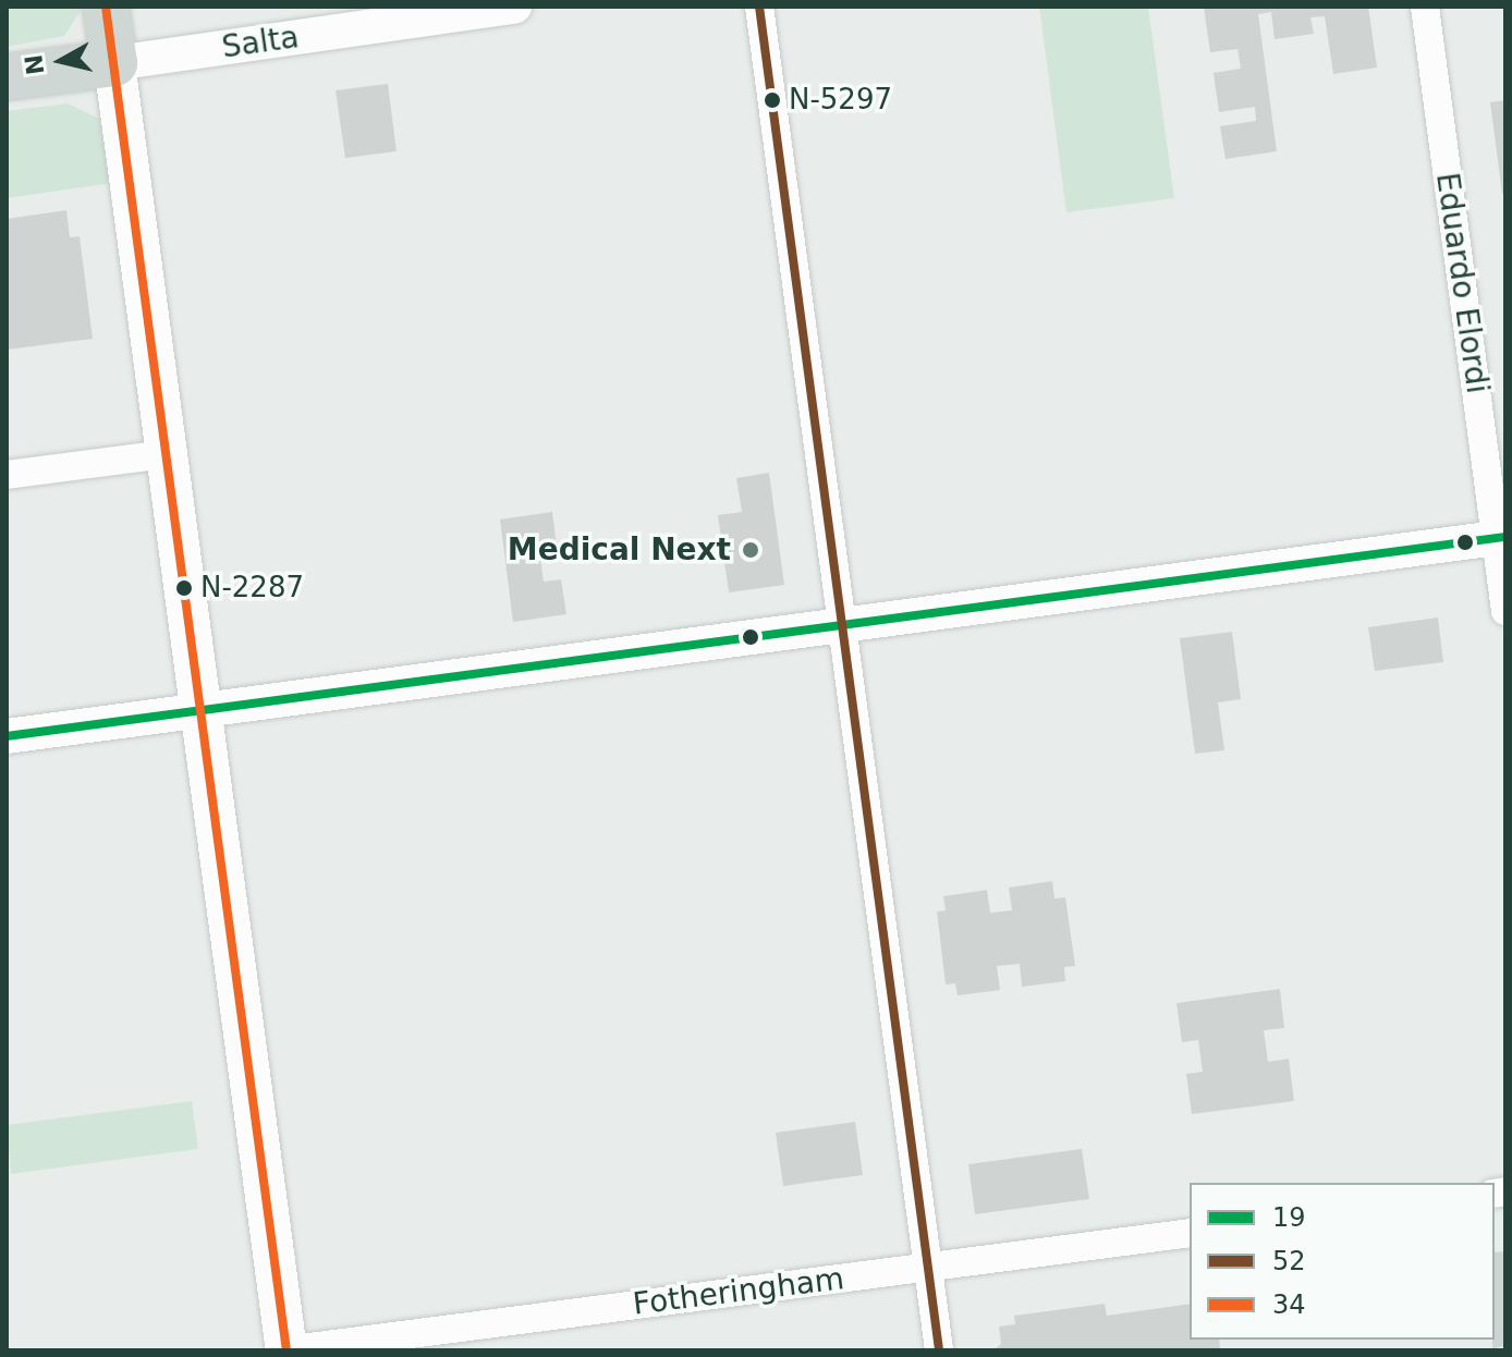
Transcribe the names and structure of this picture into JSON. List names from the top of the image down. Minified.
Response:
{"streets":{"main road":["Salta"],"street":["Eduardo Elordi","Fotheringham"]},"places":["N-5297","Medical Next","N-2287"],"lines":["transit line 52","transit line 34","transit line 19"],"legend":["19","52","34"],"north":"left"}
